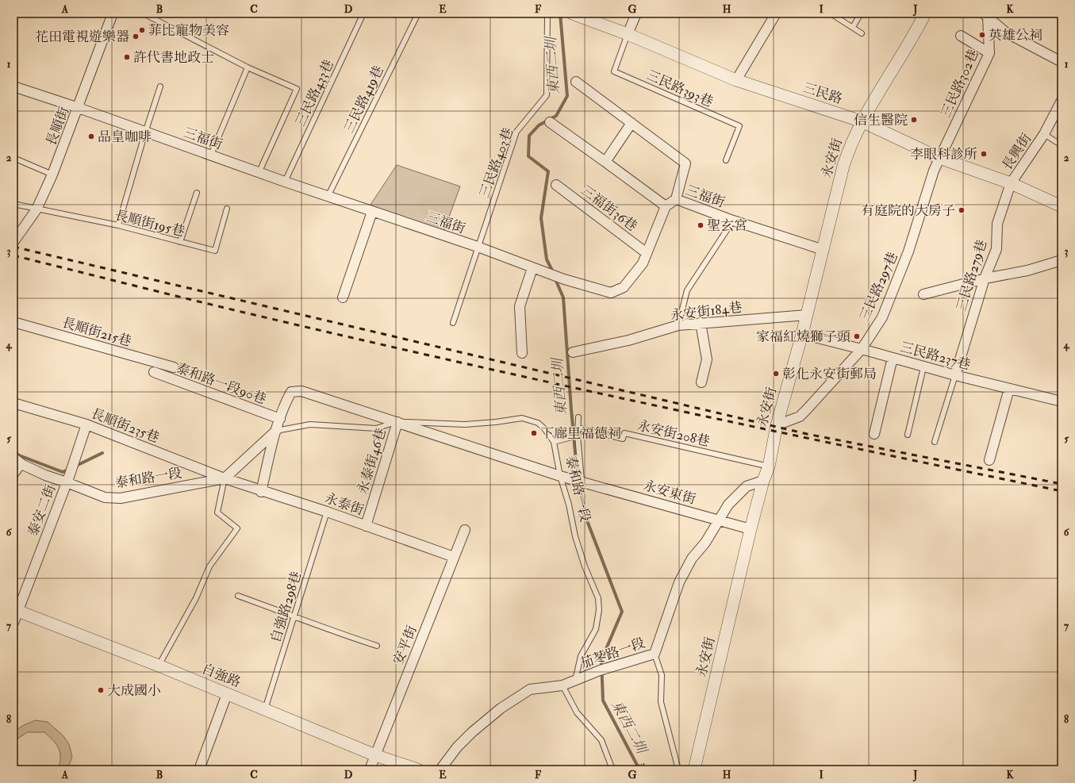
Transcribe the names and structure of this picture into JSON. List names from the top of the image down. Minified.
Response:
{"streets":{"street":["三民路302巷","三民路","長順街","三福街","長興街","永安街","三福街36巷","三民路279巷","三民路297巷","永安街184巷","長順街215巷","三民路237巷","泰和路一段90巷","長順街235巷","永泰街46巷","泰和路一段","永安東街","永泰街","泰安二街","安平街","茄苳路一段","自強路"],"lane":["三民路393巷","三民路433巷","三民路419巷","三民路403巷","長順街195巷","永安街208巷","自強路298巷"]},"crossings":[["三民路302巷","三民路"],["三民路302巷","三民路297巷"],["三民路393巷","三民路"],["三民路433巷","三福街"],["三民路","長興街"],["三民路","永安街"],["三民路","三民路279巷"],["三民路","三民路297巷"],["三民路419巷","三福街"],["長順街","三福街"],["長順街","長順街195巷"],["三福街","永安街"],["三福街","三民路403巷"],["三福街","三福街36巷"],["長興街","三民路279巷"],["永安街","三民路297巷"],["永安街","永安街184巷"],["永安街","三民路237巷"],["永安街","永安街208巷"],["永安街","永安東街"],["永安街","茄苳路一段"],["三民路279巷","三民路237巷"],["三民路297巷","三民路237巷"],["泰和路一段90巷","泰和路一段"],["長順街235巷","泰和路一段"],["長順街235巷","永泰街"],["長順街235巷","泰安二街"],["永泰街46巷","泰和路一段"],["永泰街46巷","永泰街"],["泰和路一段","永安東街"],["泰和路一段","永泰街"],["泰和路一段","泰安二街"],["泰和路一段","茄苳路一段"],["永安東街","茄苳路一段"],["永泰街","自強路298巷"],["永泰街","安平街"],["泰安二街","自強路"],["自強路298巷","自強路"],["安平街","自強路"]],"water":["東西二圳"],"places":["菲比寵物美容","英雄公祠","花田電視遊樂器","許代書地政士","信生醫院","品皇咖啡","李眼科診所","有庭院的大房子","聖玄宮","家福紅燒獅子頭","彰化永安街郵局","下廍里福德祠","大成國小"],"grid":{"columns":["A","B","C","D","E","F","G","H","I","J","K"],"rows":["1","2","3","4","5","6","7","8"]}}
